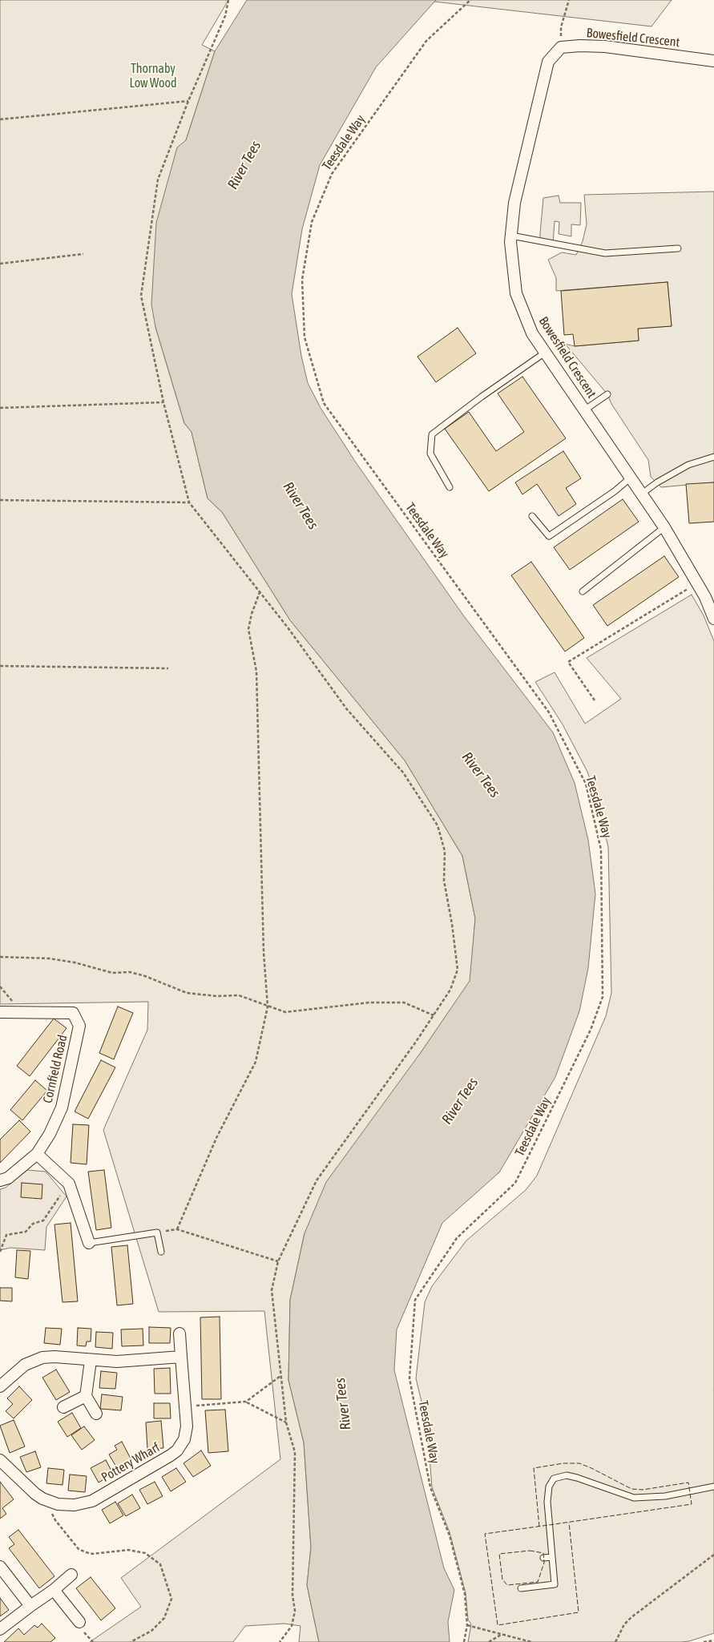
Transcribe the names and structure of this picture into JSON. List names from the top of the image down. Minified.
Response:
{"streets":{"street":["Bowesfield Crescent","Cornfield Road","Pottery Wharf"],"path":["Teesdale Way"]},"water":["River Tees"],"parks":["Thornaby Low Wood"]}
